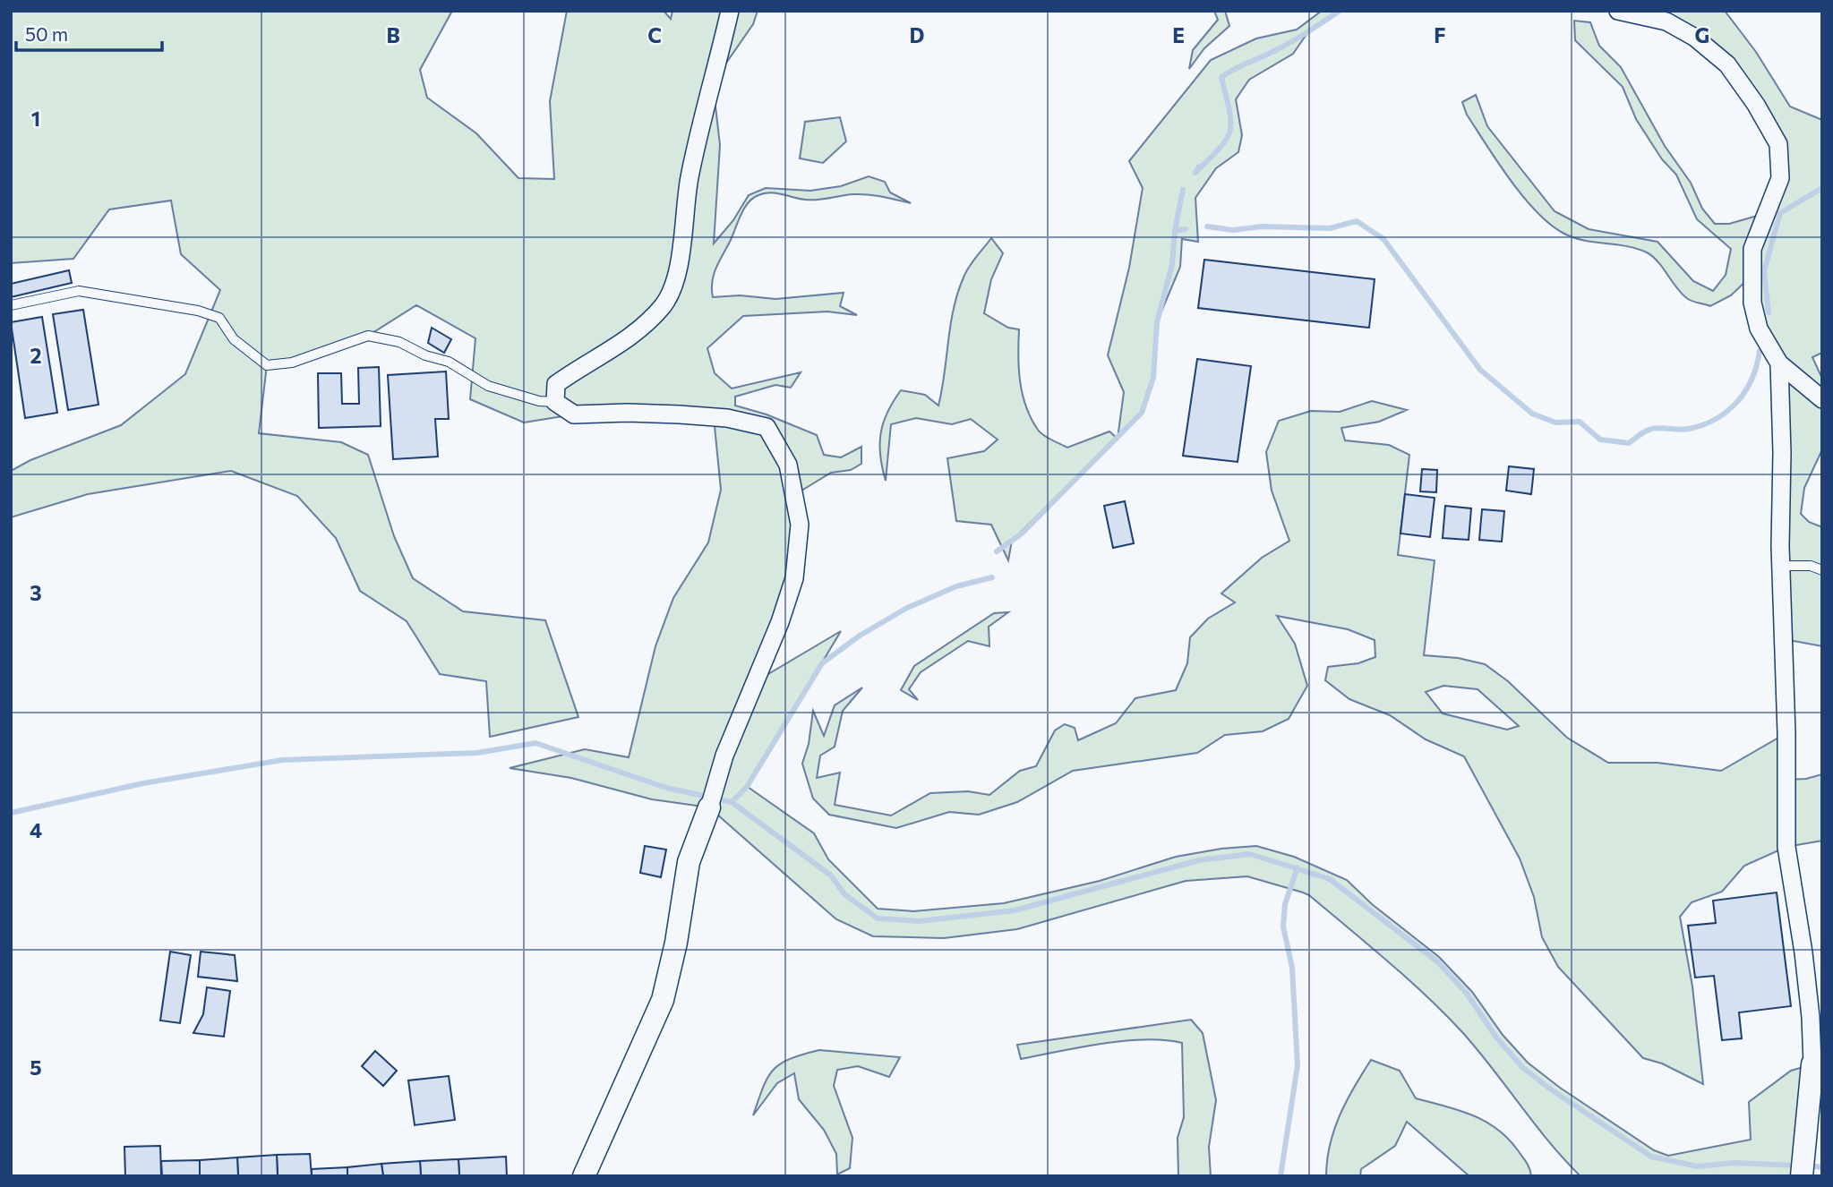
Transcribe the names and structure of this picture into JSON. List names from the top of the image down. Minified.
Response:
{"scale_bar":"50 m","grid":{"columns":["B","C","D","E","F","G"],"rows":["1","2","3","4","5"]}}
